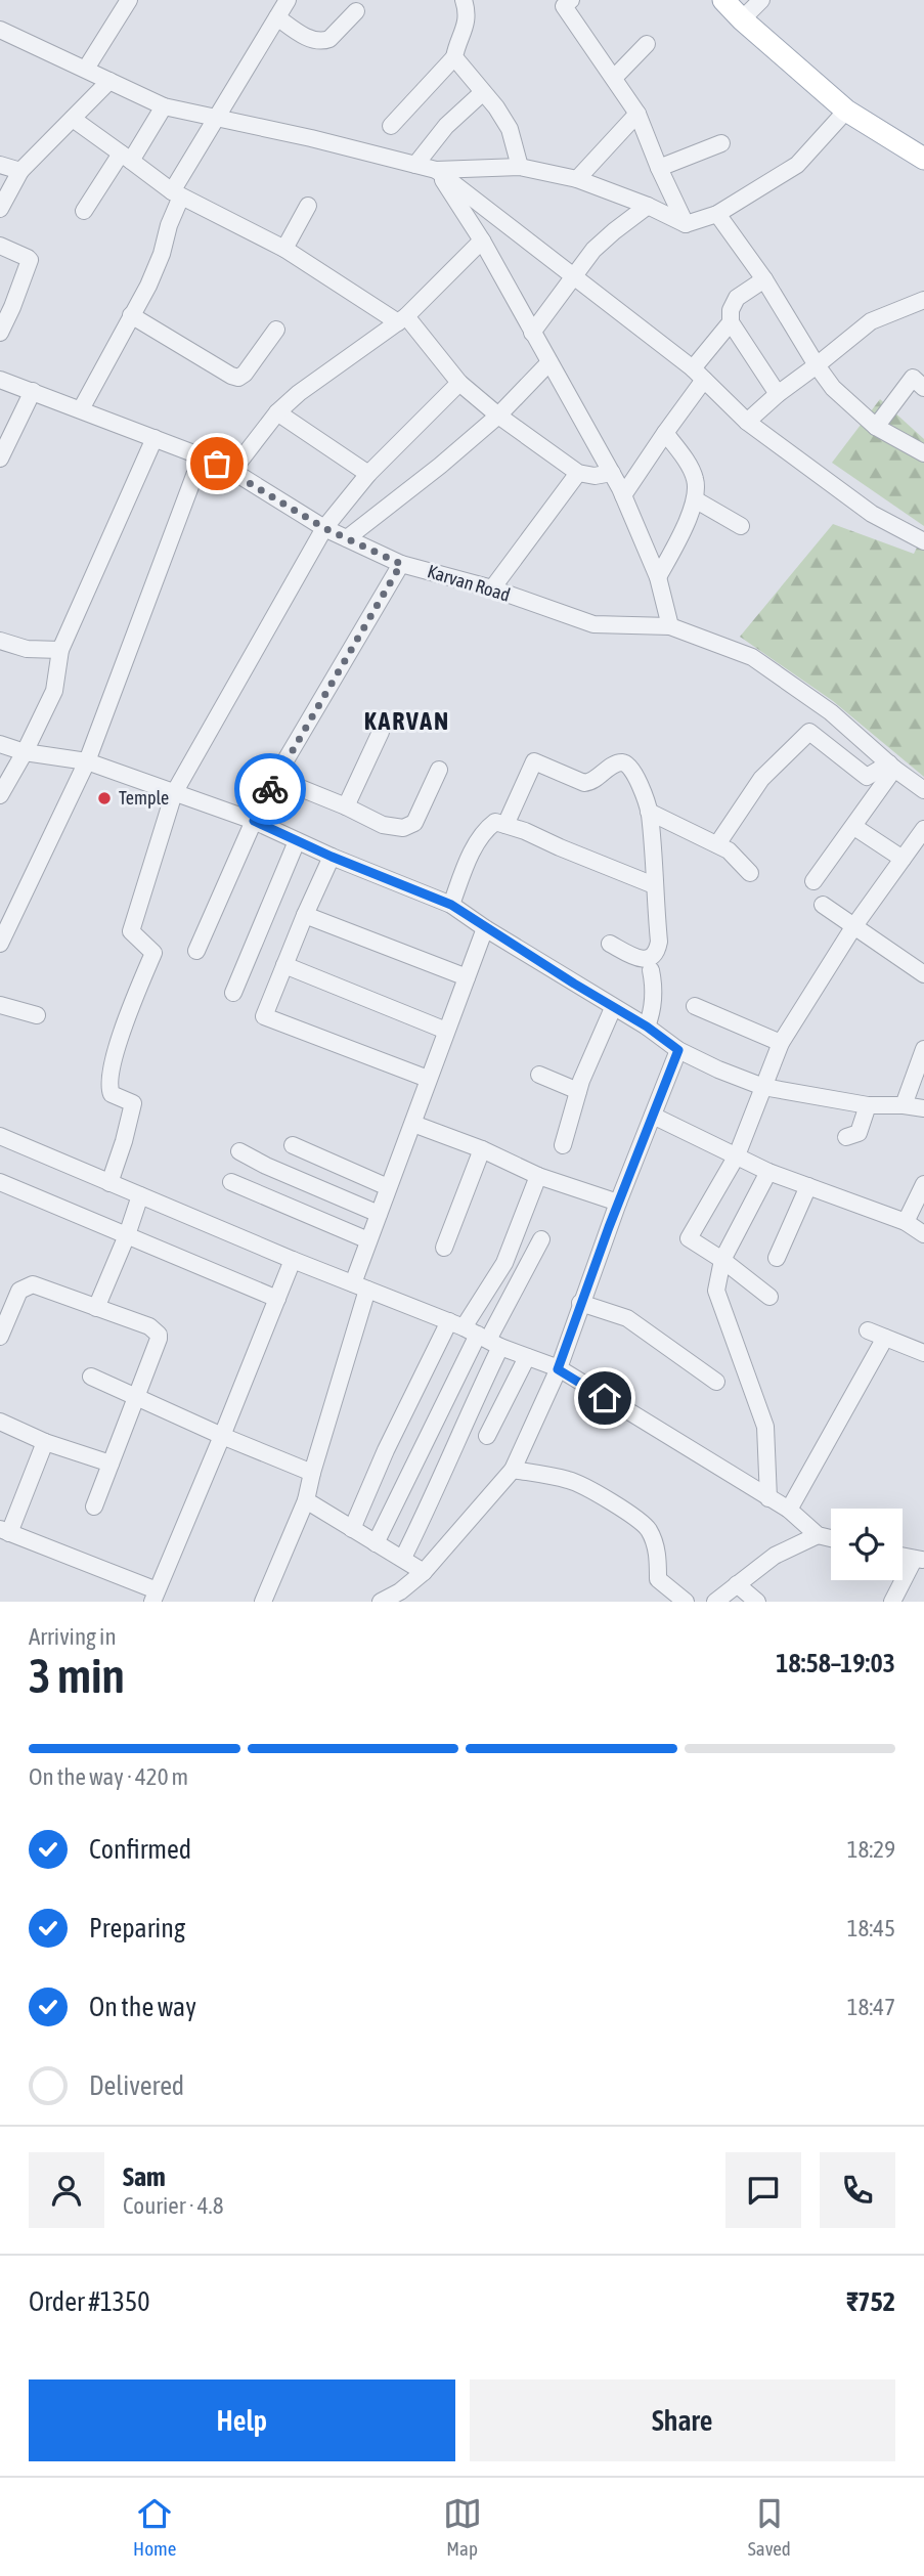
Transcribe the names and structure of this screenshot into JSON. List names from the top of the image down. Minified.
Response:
{"streets":{"street":["Karvan Road"]},"districts":["KARVAN"],"places":["Temple"],"page":{"heading":["3 min","Arriving in","18:58–19:03"],"panel":["Sam","Courier · 4.8","Order #1350","₹752"],"bar":"On the way · 420 m","list":[["Confirmed","18:29"],["Preparing","18:45"],["On the way","18:47"],"Delivered"],"buttons":["Help","Share"],"tabs":["Home","Map","Saved"]}}
